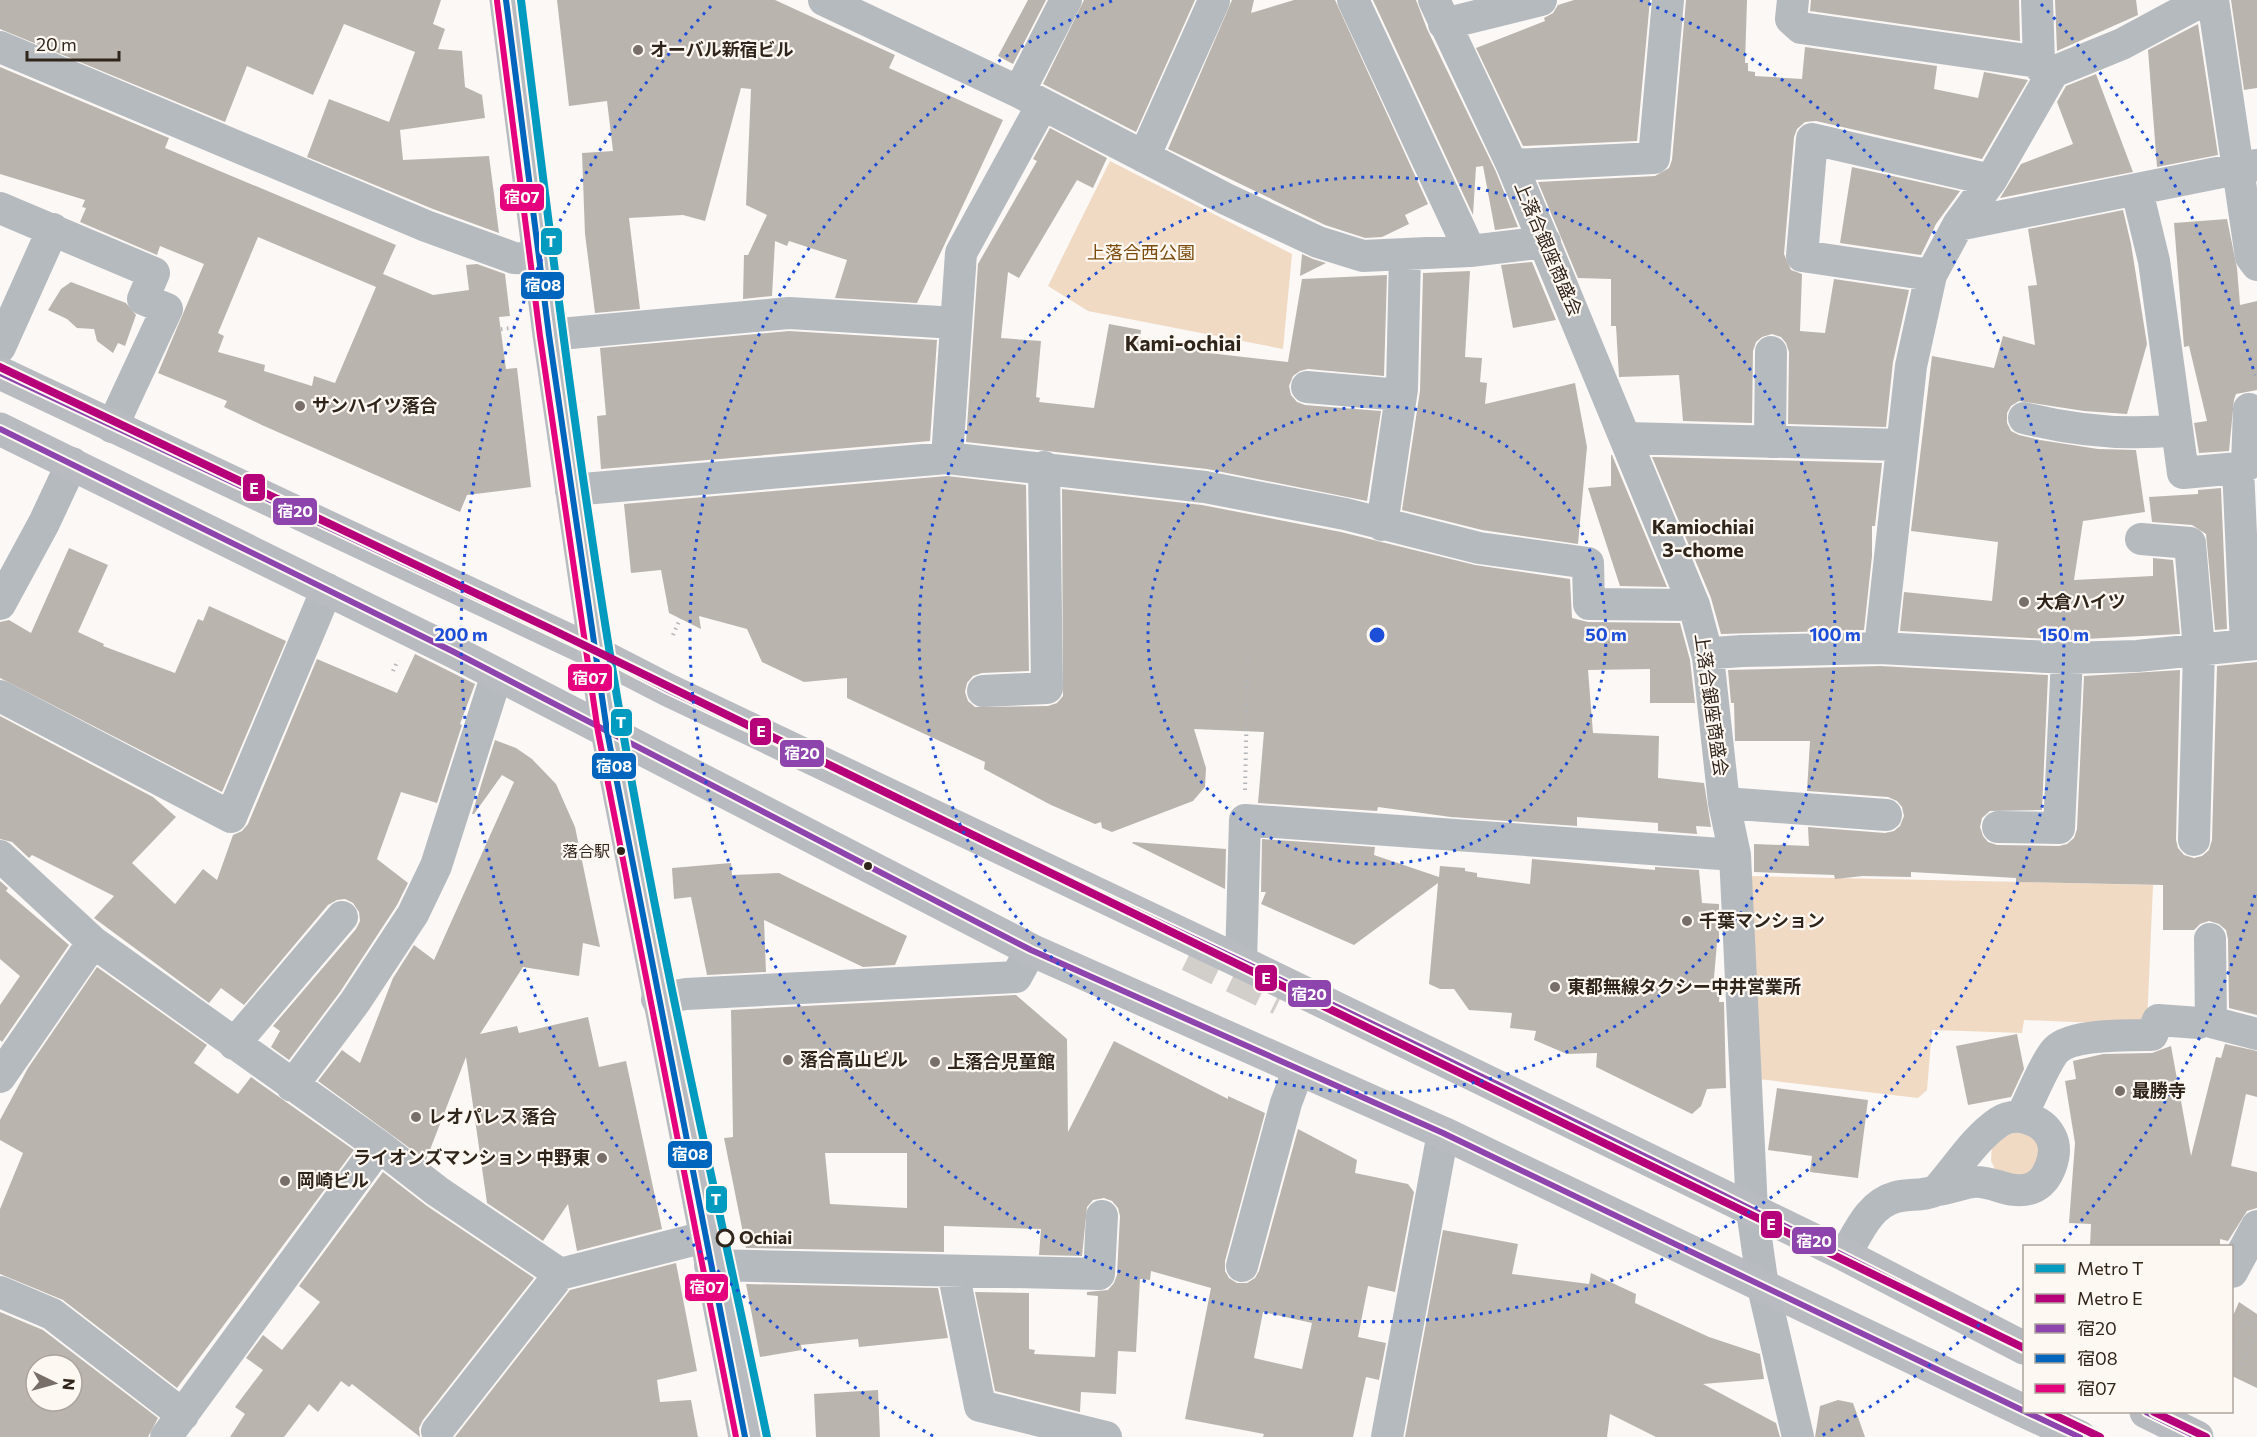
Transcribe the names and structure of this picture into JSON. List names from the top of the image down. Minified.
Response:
{"streets":{"street":["上落合銀座商盛会"]},"districts":["Kami-ochiai","Kamiochiai 3-chome"],"parks":["上落合西公園"],"places":["オーバル新宿ビル","サンハイツ落合","大倉ハイツ","落合駅","千葉マンション","東都無線タクシー中井営業所","落合高山ビル","上落合児童館","最勝寺","レオパレス 落合","ライオンズマンション 中野東","岡崎ビル","Ochiai"],"lines":["metro line T","transit line 宿08","transit line 宿07","metro line E","transit line 宿20"],"legend":["Metro T","Metro E","宿20","宿08","宿07"],"scale_bar":"20 m","north":"right","rings":["50 m","100 m","150 m","200 m"]}
